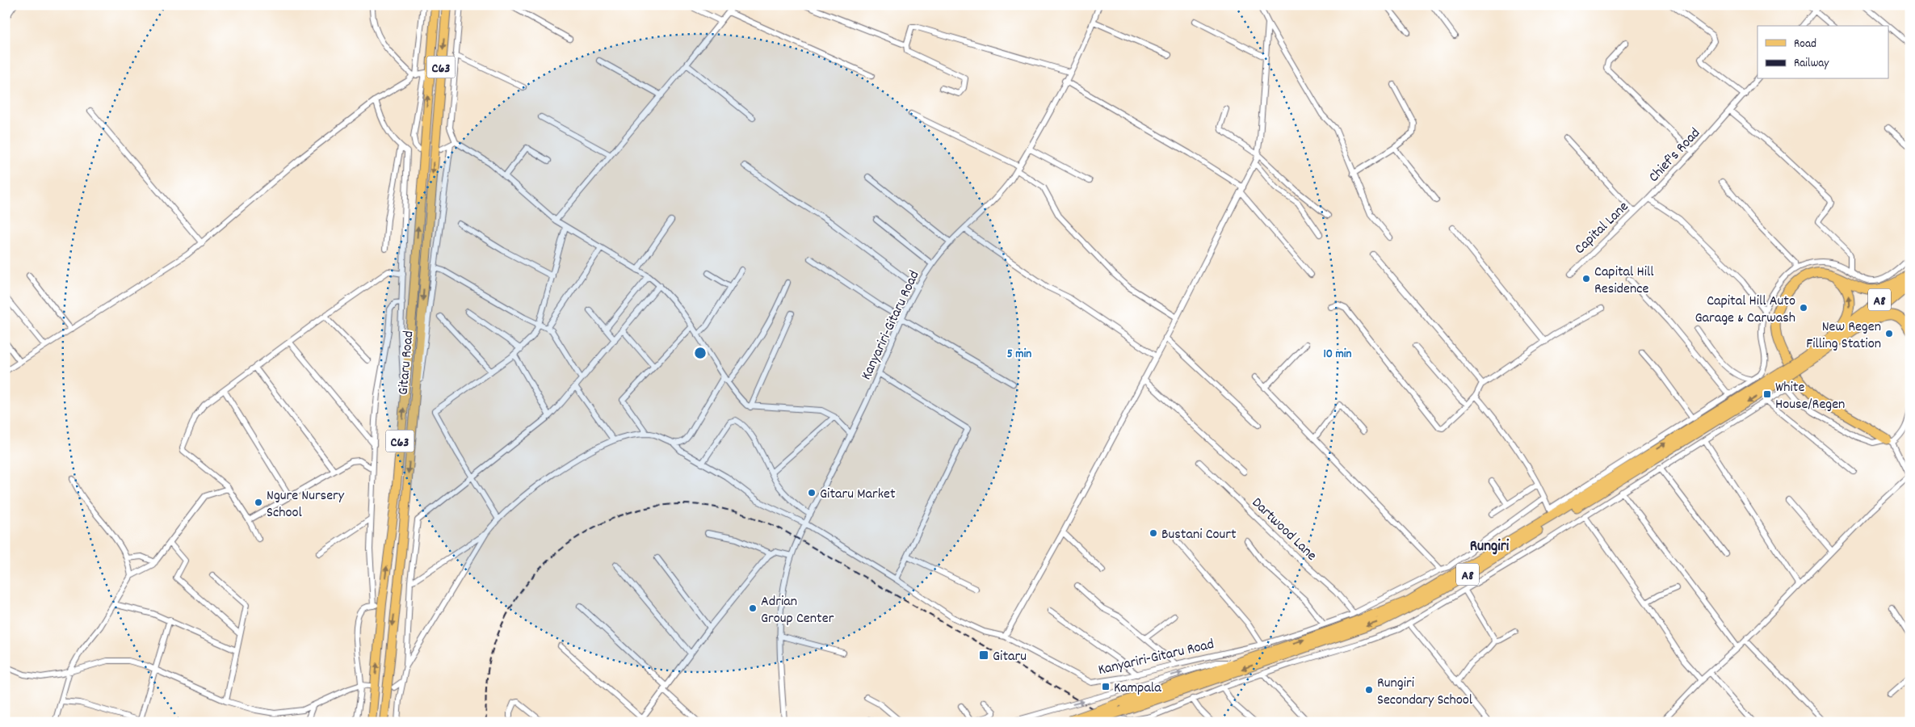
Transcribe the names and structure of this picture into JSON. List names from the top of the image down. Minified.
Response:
{"streets":{"highway":["A8"],"main road":["C63","Gitaru Road"],"street":["Chief's Road","Capital Lane","Kanyariri-Gitaru Road","Dartwood Lane"]},"crossings":[["C63","Gitaru Road"],["Chief's Road","Capital Lane"],["Kanyariri-Gitaru Road","Dartwood Lane"]],"districts":["Rungiri"],"places":{"other":["Capital Hill Residence","Capital Hill Auto Garage & Carwash","New Regen Filling Station","Gitaru Market","Ngure Nursery School","Bustani Court","Adrian Group Center","Rungiri Secondary School"],"transit":["White House/Regen","Gitaru","Kampala"]},"legend":["Road","Railway"],"rings":["5 min","10 min"]}
